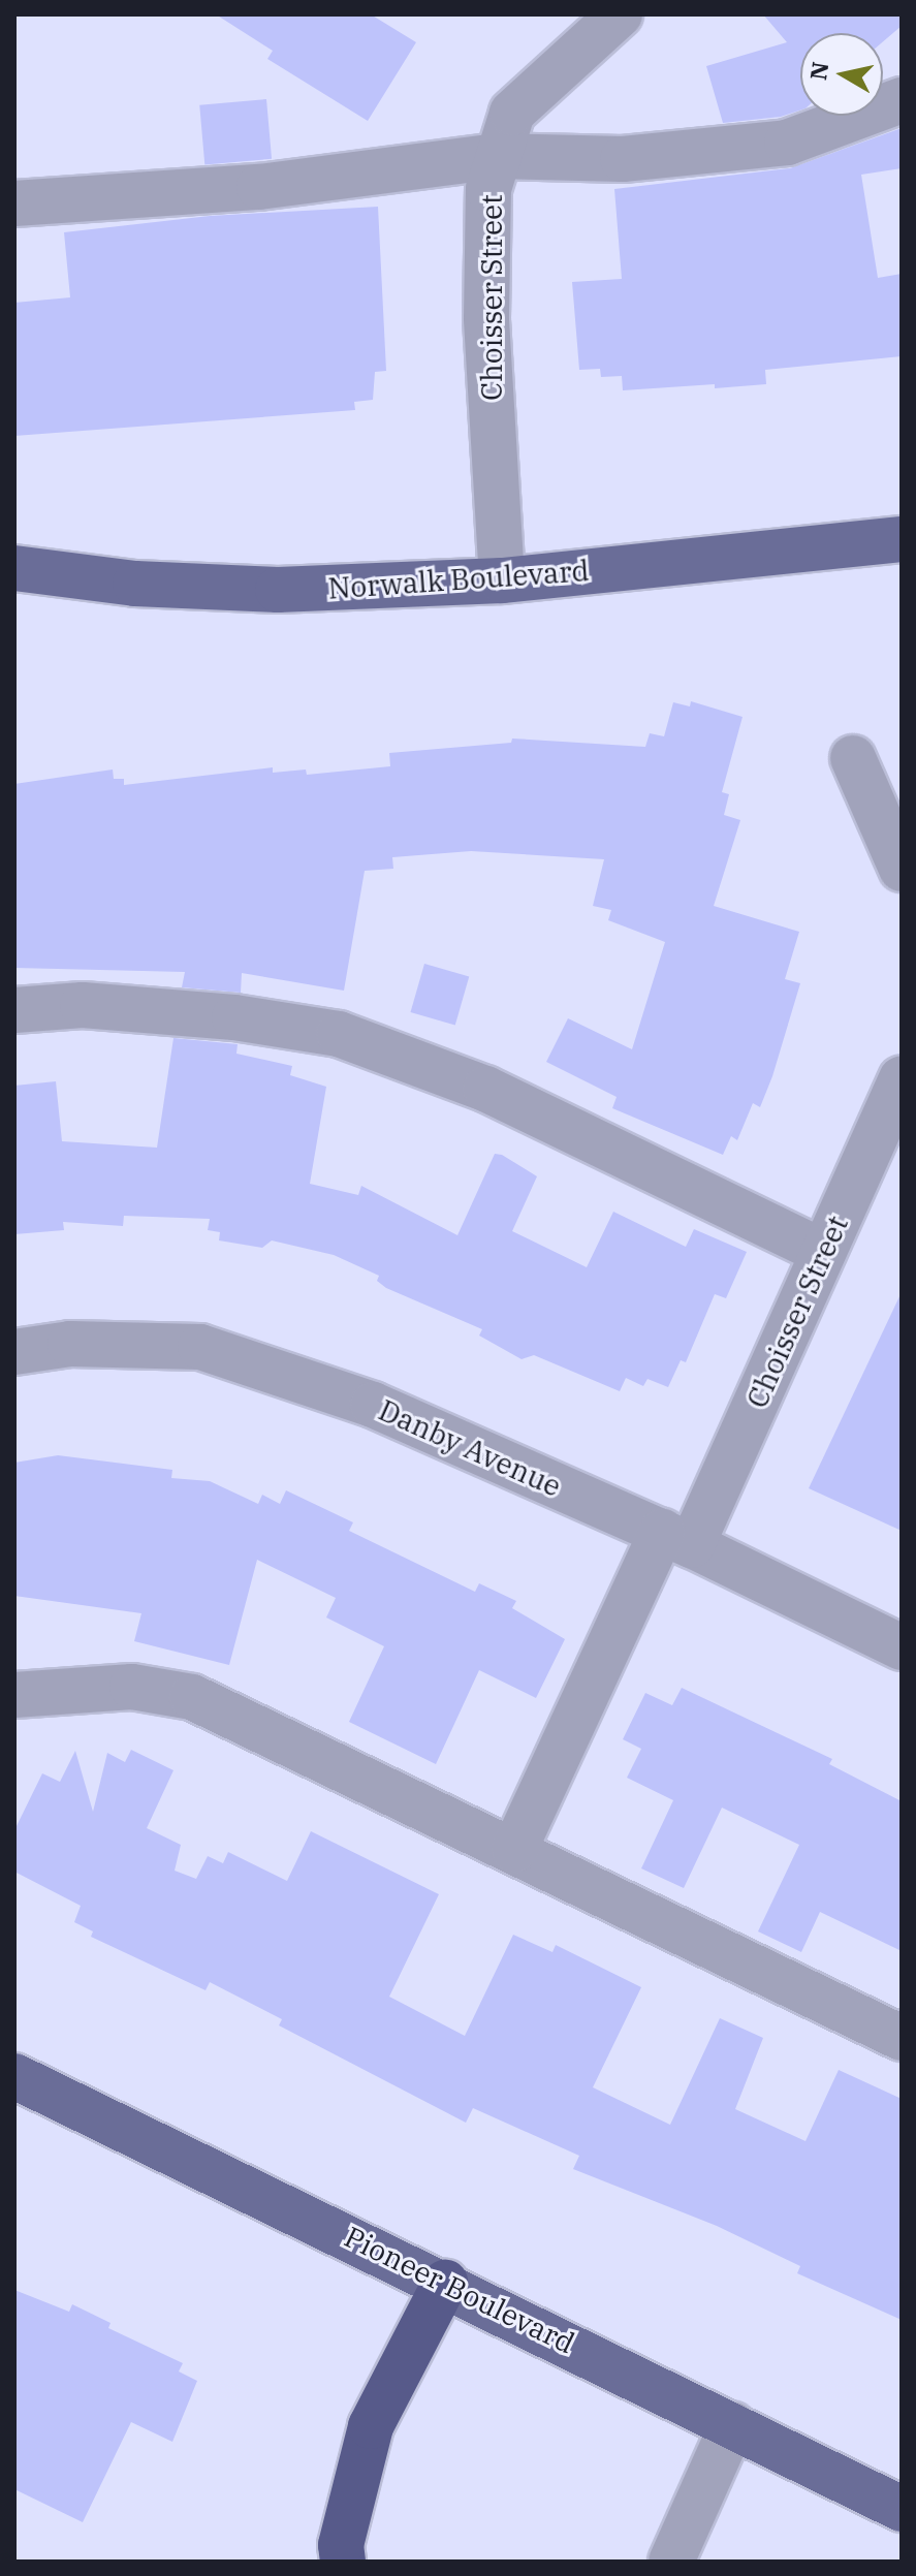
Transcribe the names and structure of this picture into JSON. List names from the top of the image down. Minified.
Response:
{"streets":{"main road":["Norwalk Boulevard","Pioneer Boulevard"],"street":["Choisser Street","Danby Avenue"]},"crossings":[["Choisser Street","Norwalk Boulevard"],["Choisser Street","Danby Avenue"]],"north":"left"}
